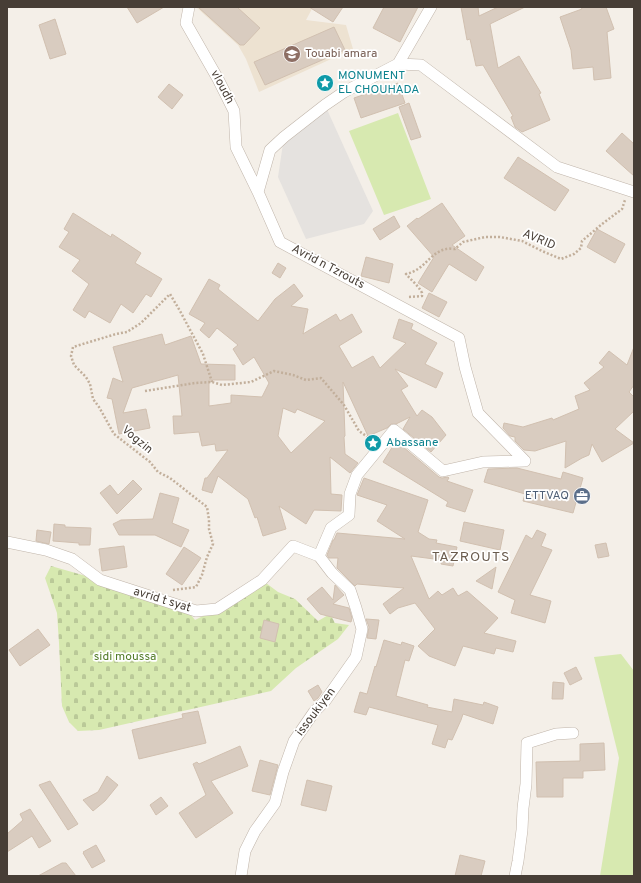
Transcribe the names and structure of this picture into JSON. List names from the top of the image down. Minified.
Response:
{"streets":{"street":["vloudh","Avrid n Tzrouts","avrid t syat","issoukiyen"],"path":["AVRID","Vogzin"]},"crossings":[["vloudh","Avrid n Tzrouts"],["AVRID","Avrid n Tzrouts"],["avrid t syat","issoukiyen"]],"districts":["TAZROUTS"],"parks":["sidi moussa"],"places":{"school or university":["Touabi amara"],"place":["MONUMENT EL CHOUHADA","Abassane"],"office":["ETTVAQ"]}}
